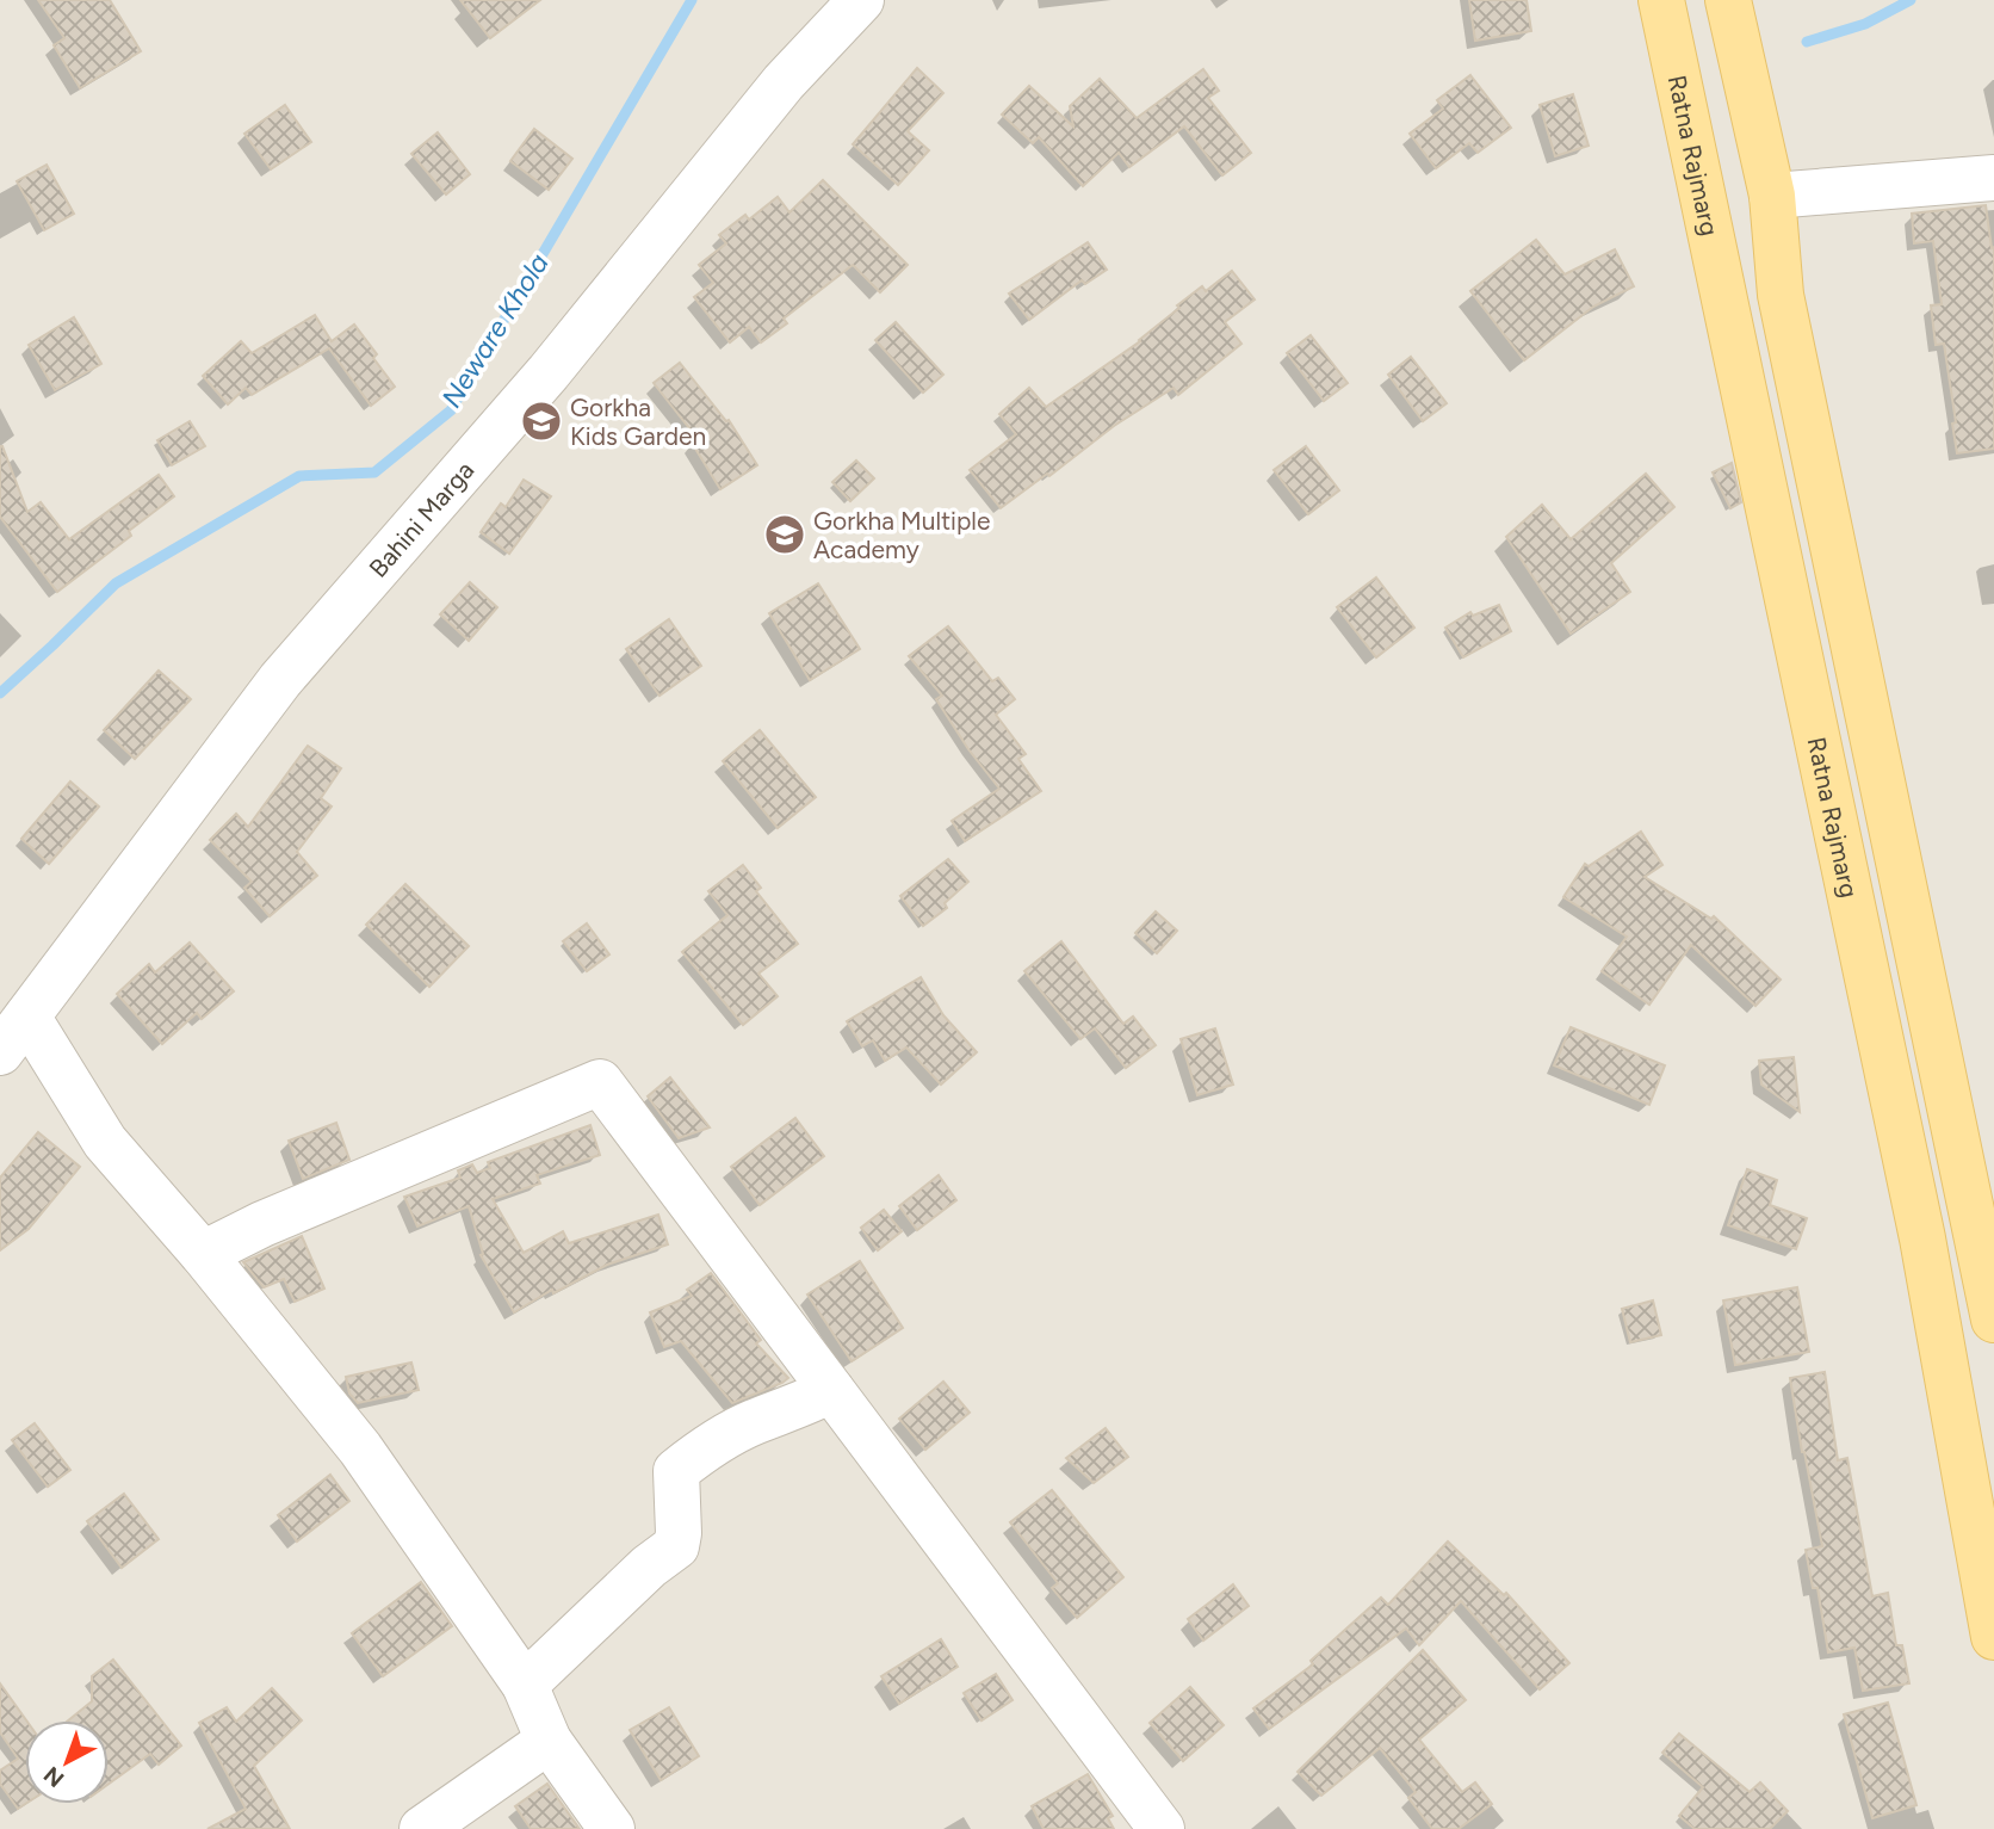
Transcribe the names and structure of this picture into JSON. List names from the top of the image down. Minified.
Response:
{"streets":{"main road":["Ratna Rajmarg"],"street":["Bahini Marga"]},"water":["Neware Khola"],"places":{"school or university":["Gorkha Kids Garden","Gorkha Multiple Academy"]},"north":"bottom left"}
